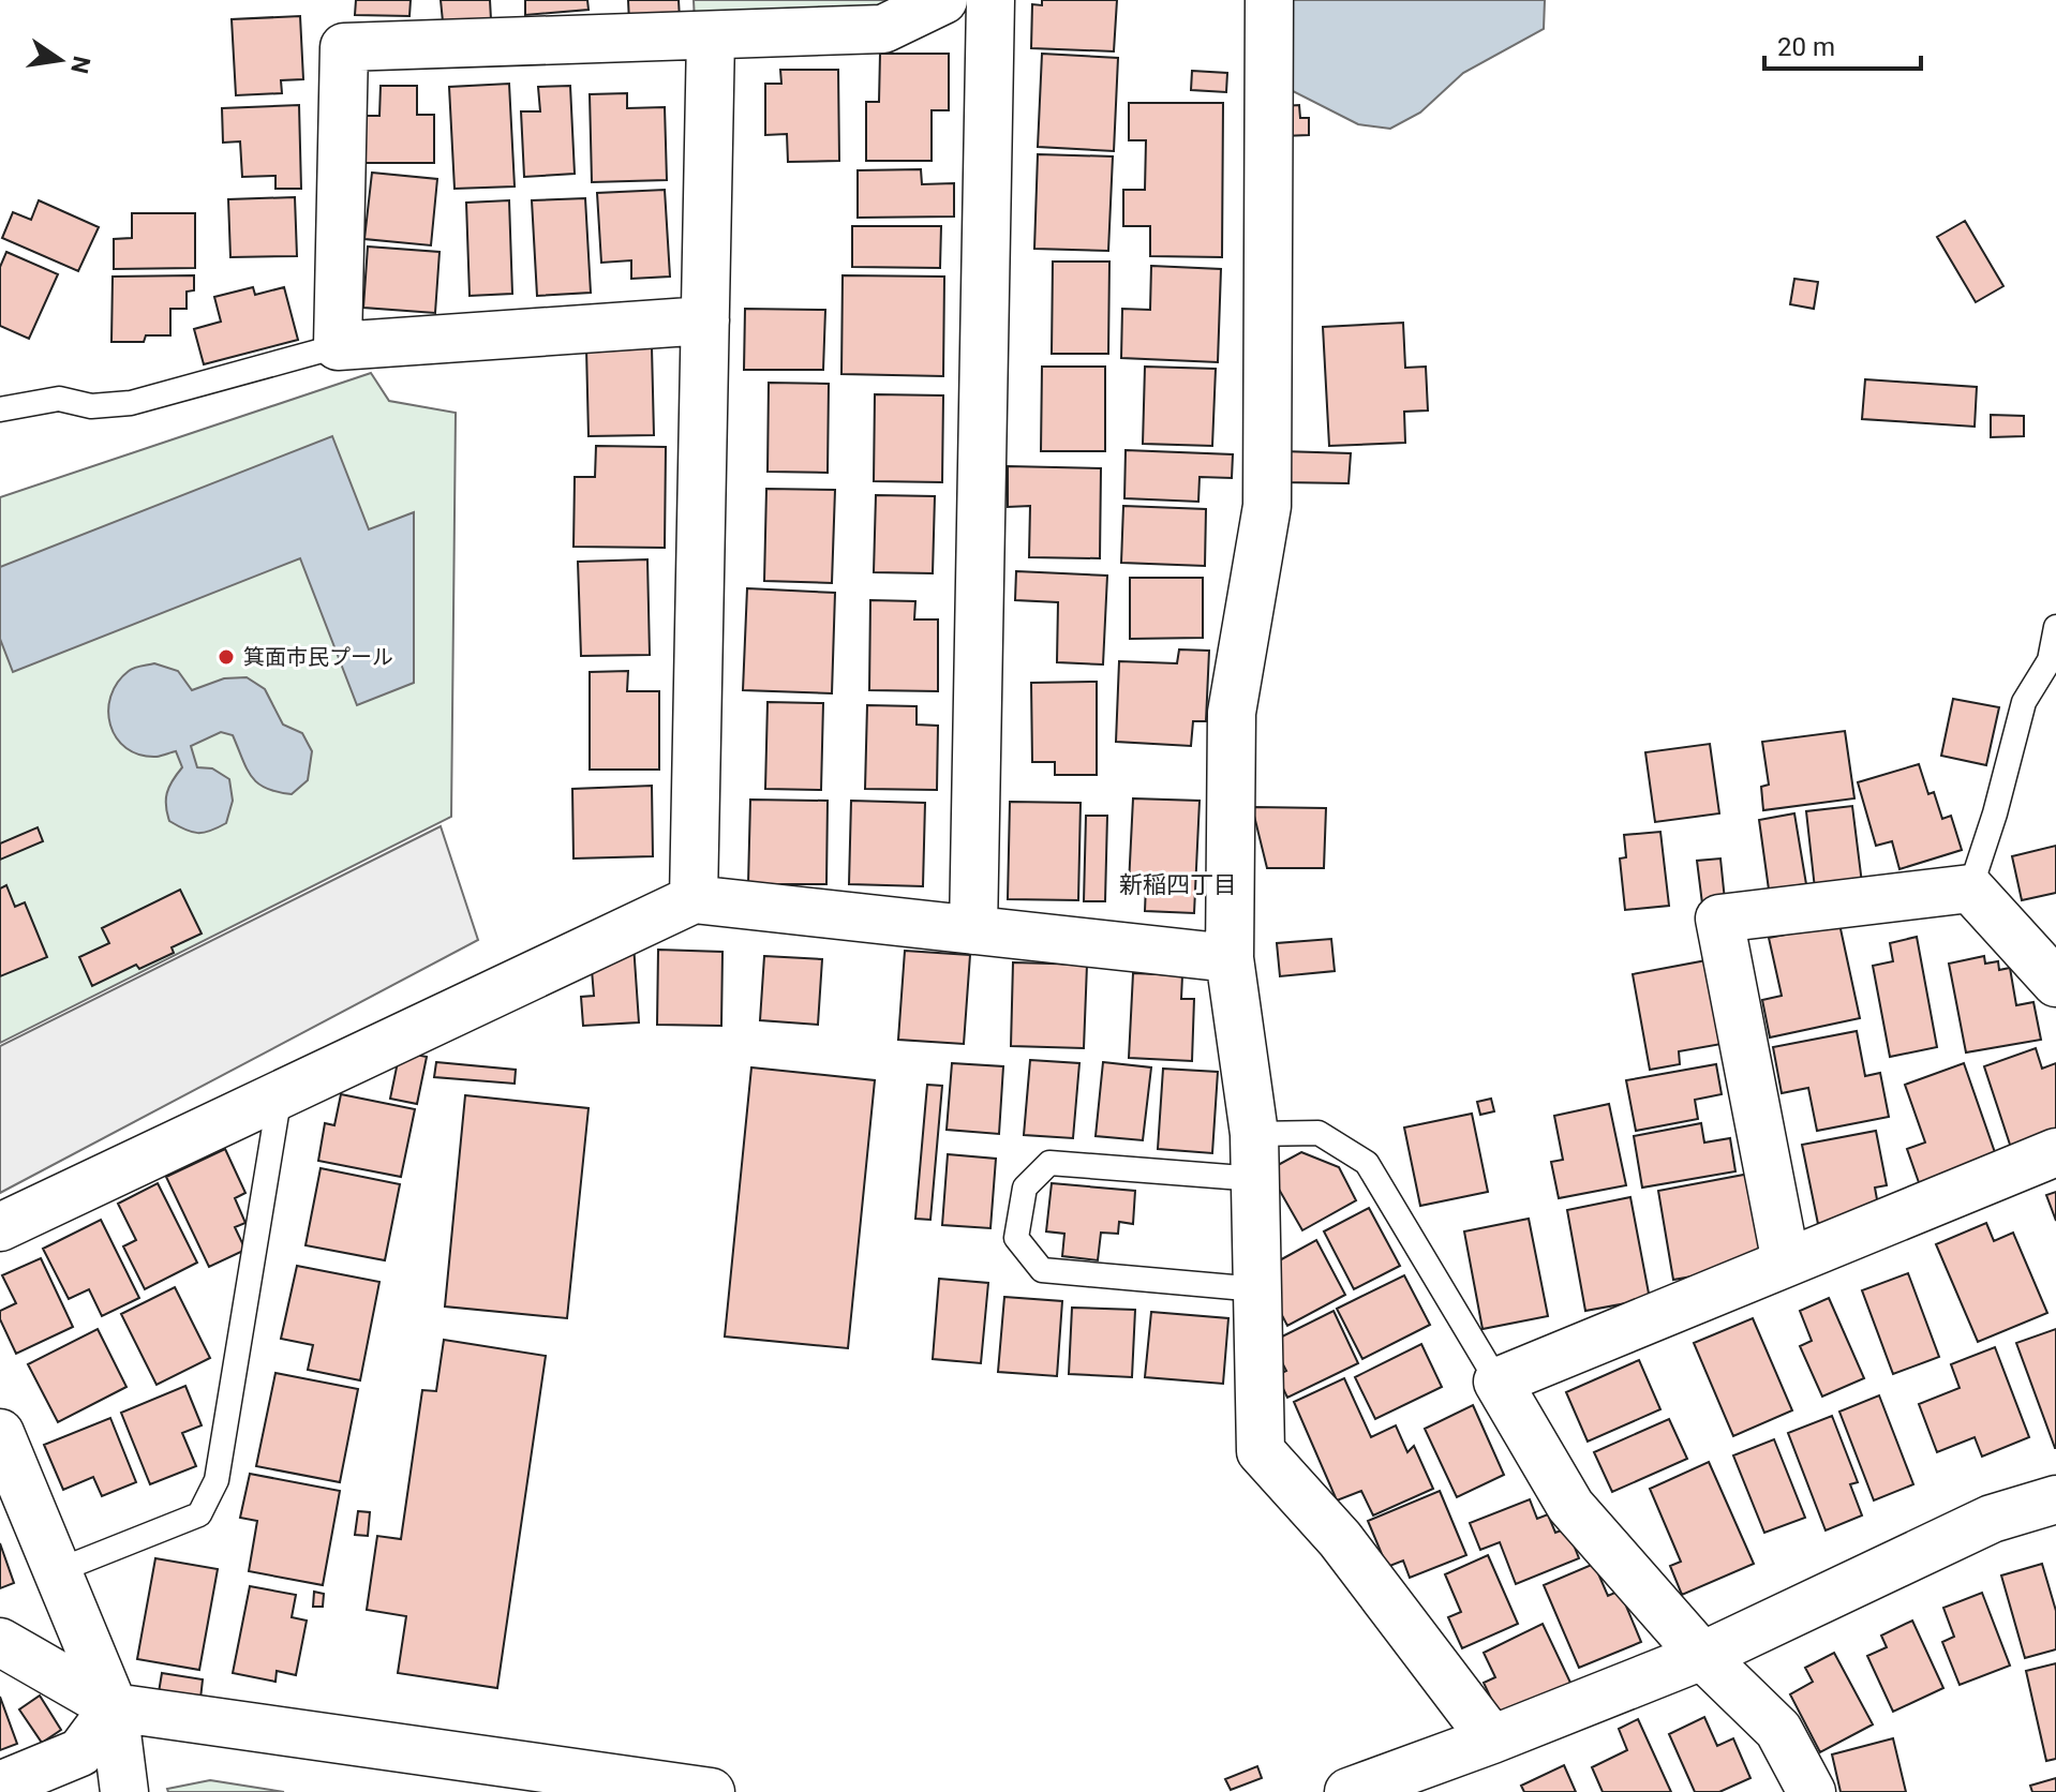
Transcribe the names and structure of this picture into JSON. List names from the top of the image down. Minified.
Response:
{"districts":["新稲四丁目"],"places":["箕面市民プール"],"scale_bar":"20 m","north":"right"}
